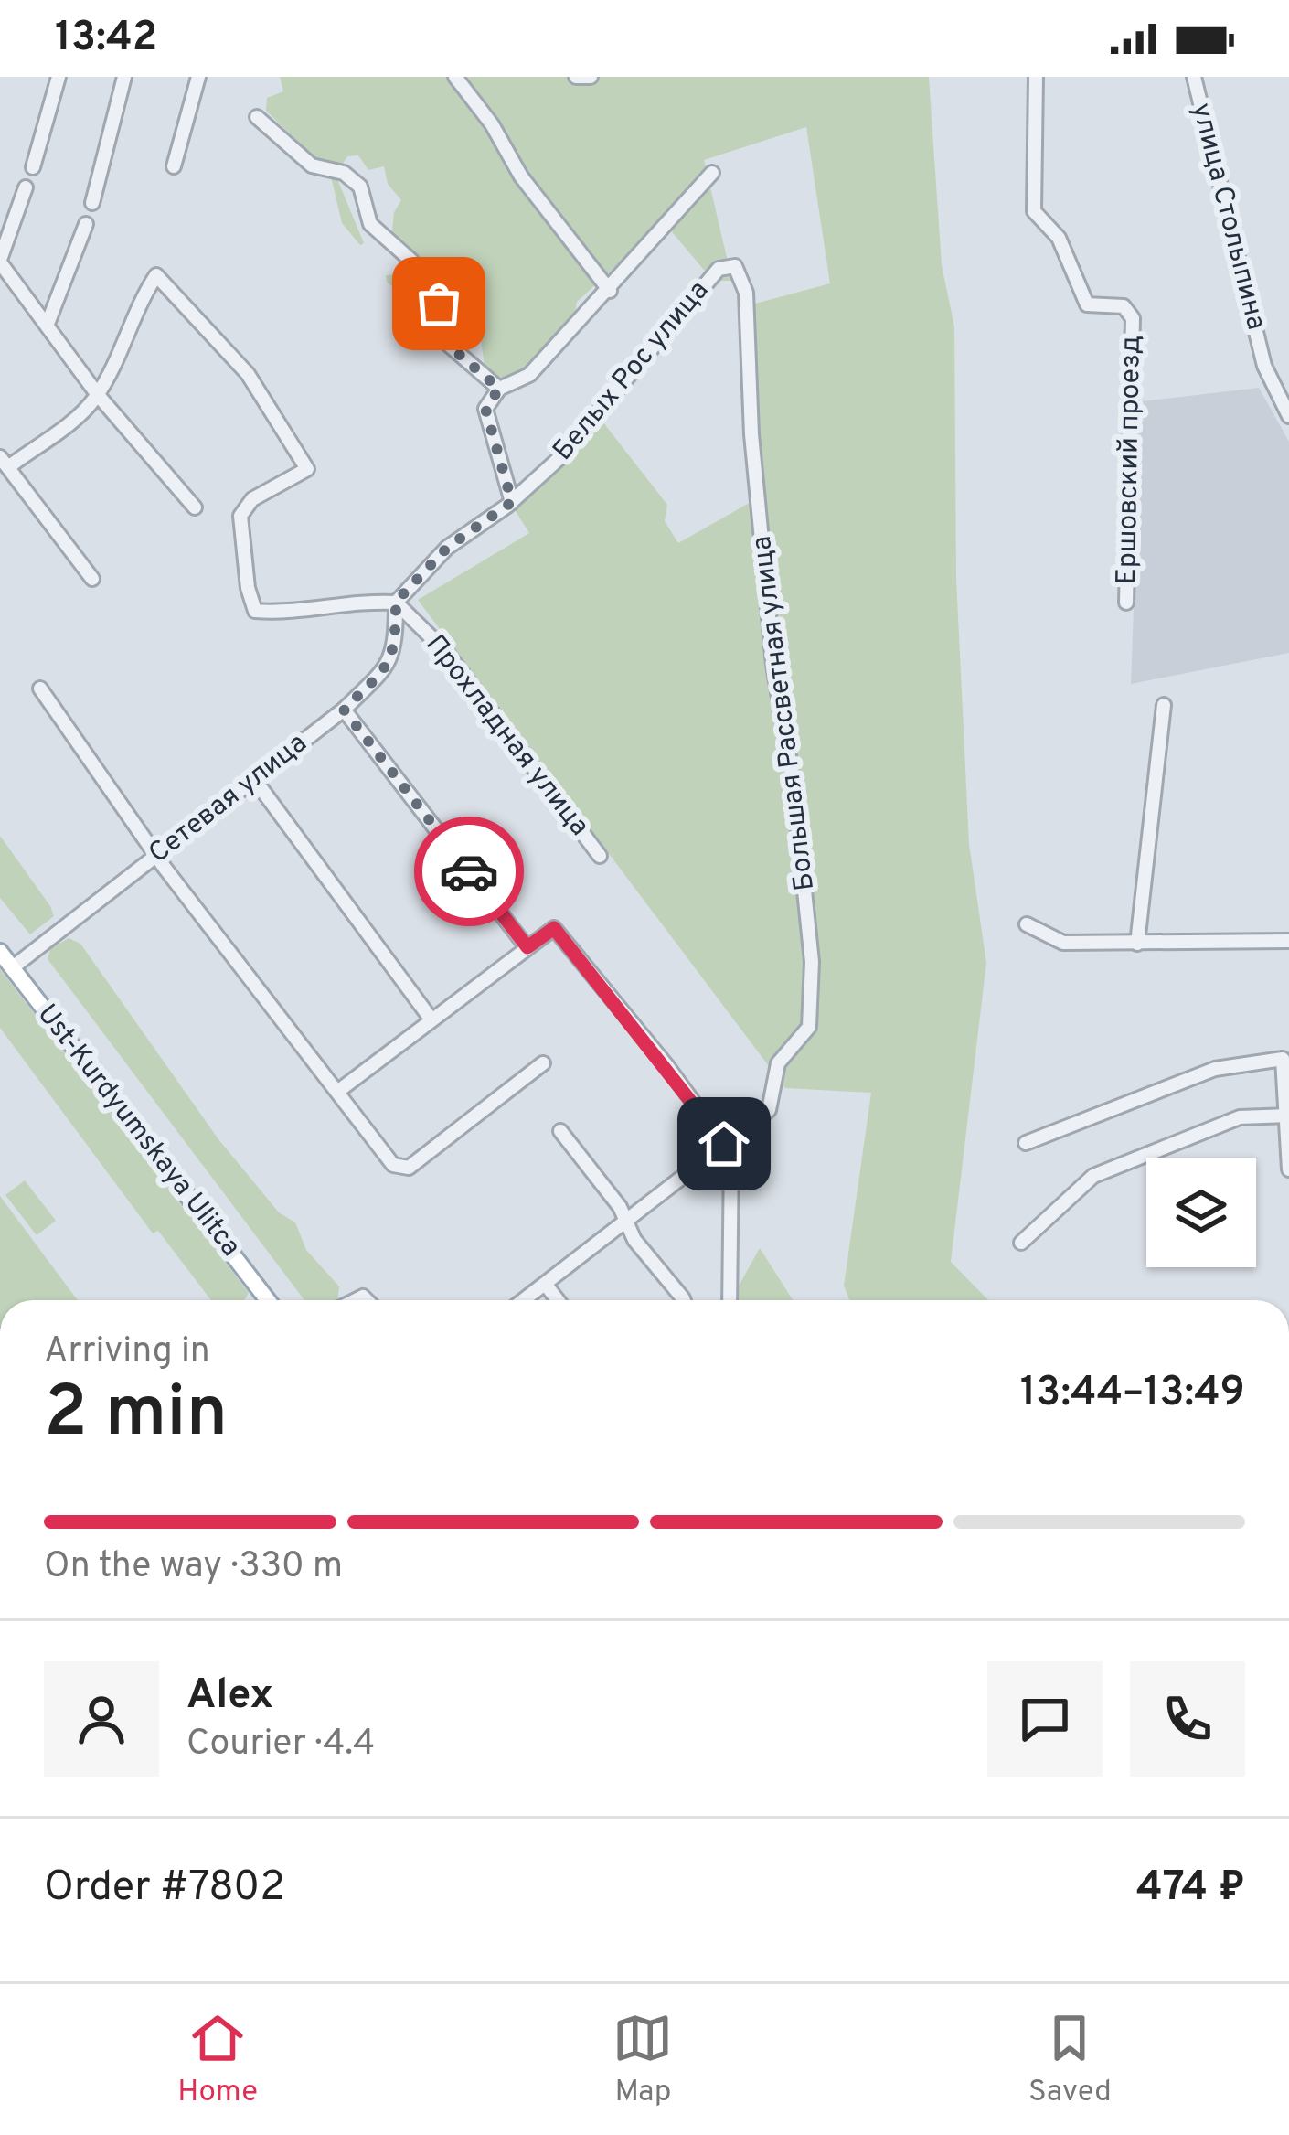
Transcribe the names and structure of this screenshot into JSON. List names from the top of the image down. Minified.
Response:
{"streets":{"main road":["Ust-Kurdyumskaya Ulitca"],"street":["улица Столыпина","Белых Рос улица","Ершовский проезд","Большая Рассветная улица","Прохладная улица","Сетевая улица"]},"crossings":[["Белых Рос улица","Большая Рассветная улица"],["Белых Рос улица","Прохладная улица"],["Белых Рос улица","Сетевая улица"],["Прохладная улица","Сетевая улица"],["Сетевая улица","Ust-Kurdyumskaya Ulitca"]],"page":{"status":"13:42","heading":["2 min","Arriving in","13:44–13:49"],"panel":["Alex","Courier · 4.4","Order #7802","474 ₽"],"bar":"On the way · 330 m","tabs":["Home","Map","Saved"]}}
